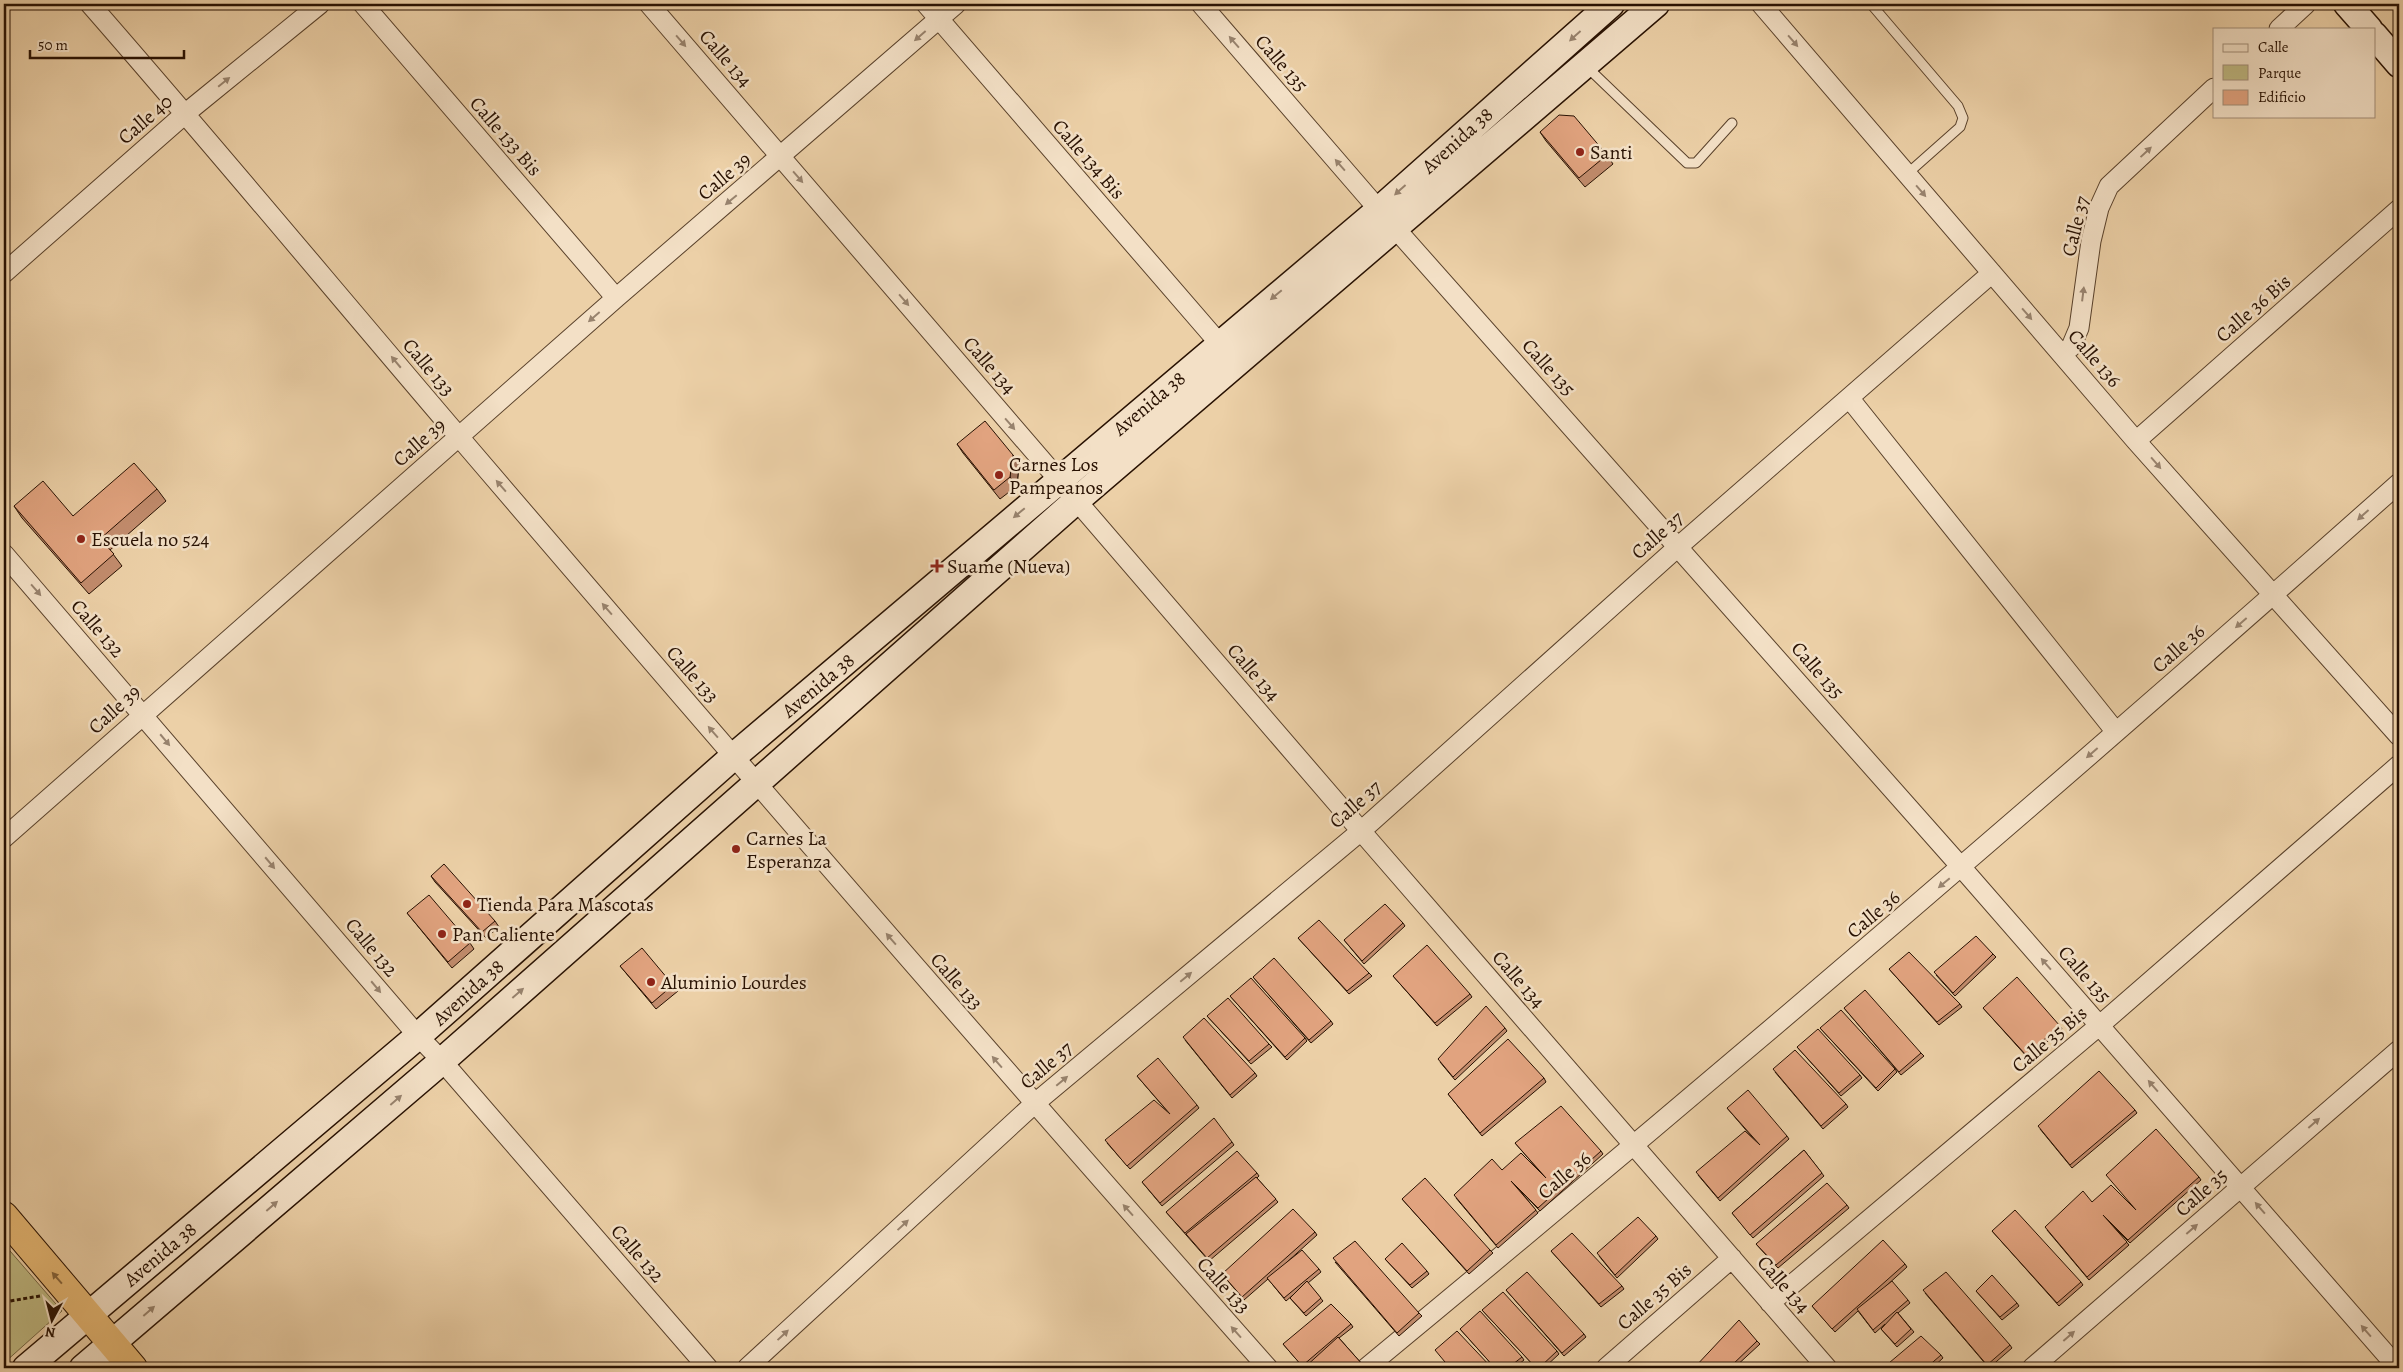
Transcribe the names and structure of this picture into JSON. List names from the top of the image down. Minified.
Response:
{"streets":{"main road":["Avenida 38"],"street":["Calle 134","Calle 135","Calle 40","Calle 133 Bis","Calle 134 Bis","Calle 39","Calle 37","Calle 36 Bis","Calle 136","Calle 133","Calle 132","Calle 36","Calle 35 Bis","Calle 35"]},"crossings":[["Calle 134","Avenida 38"],["Calle 134","Calle 39"],["Calle 134","Calle 37"],["Calle 134","Calle 36"],["Calle 134","Calle 35 Bis"],["Calle 135","Avenida 38"],["Calle 135","Calle 37"],["Calle 135","Calle 36"],["Calle 135","Calle 35 Bis"],["Calle 135","Calle 35"],["Calle 40","Calle 133"],["Calle 133 Bis","Calle 39"],["Avenida 38","Calle 134 Bis"],["Avenida 38","Calle 133"],["Avenida 38","Calle 132"],["Calle 134 Bis","Calle 39"],["Calle 39","Calle 133"],["Calle 39","Calle 132"],["Calle 37","Calle 136"],["Calle 37","Calle 133"],["Calle 36 Bis","Calle 136"],["Calle 136","Calle 36"]],"one_way":["Calle 135","Calle 40","Calle 39","Calle 37","Calle 136","Calle 133","Calle 132","Calle 36","Calle 35"],"places":{"other":["Santi","Carnes Los Pampeanos","Escuela no 524","Carnes La Esperanza","Tienda Para Mascotas","Pan Caliente","Aluminio Lourdes"],"health":["Suame (Nueva)"]},"legend":["Calle","Parque","Edificio"],"scale_bar":"50 m","north":"bottom"}
